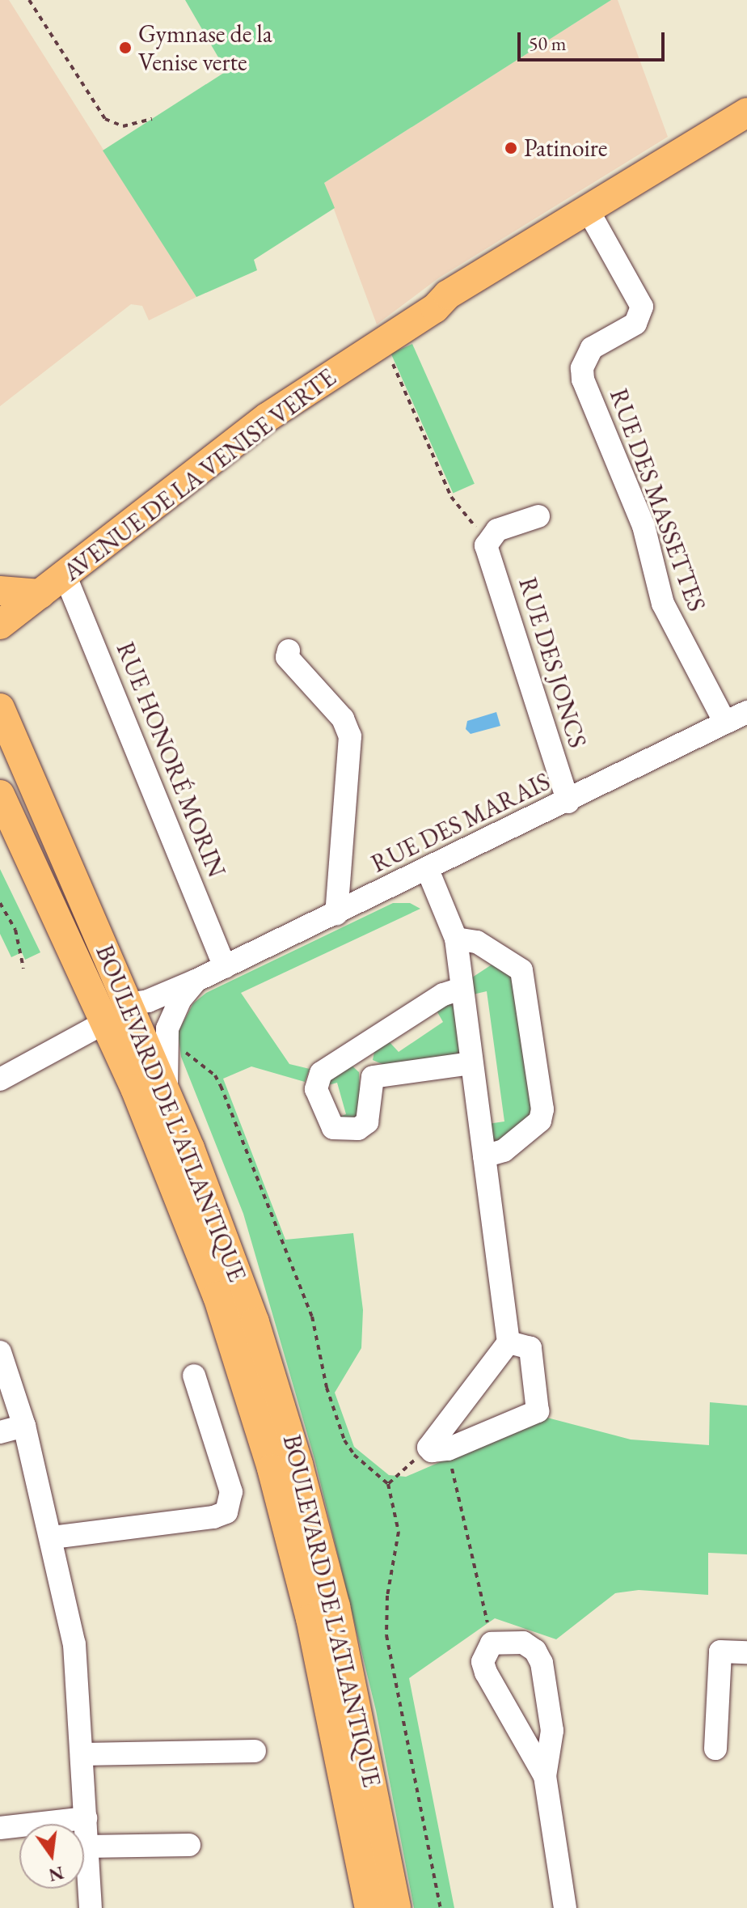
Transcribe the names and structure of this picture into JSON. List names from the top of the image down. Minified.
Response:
{"streets":{"main road":["AVENUE DE LA VENISE VERTE","BOULEVARD DE L'ATLANTIQUE"],"street":["RUE DES MASSETTES","RUE DES JONCS","RUE HONORÉ MORIN","RUE DES MARAIS"]},"crossings":[["AVENUE DE LA VENISE VERTE","RUE DES MASSETTES"],["AVENUE DE LA VENISE VERTE","RUE HONORÉ MORIN"],["RUE DES MASSETTES","RUE DES MARAIS"],["RUE DES JONCS","RUE DES MARAIS"],["RUE HONORÉ MORIN","RUE DES MARAIS"],["RUE DES MARAIS","BOULEVARD DE L'ATLANTIQUE"]],"places":["Gymnase de la Venise verte","Patinoire"],"scale_bar":"50 m","north":"bottom"}
